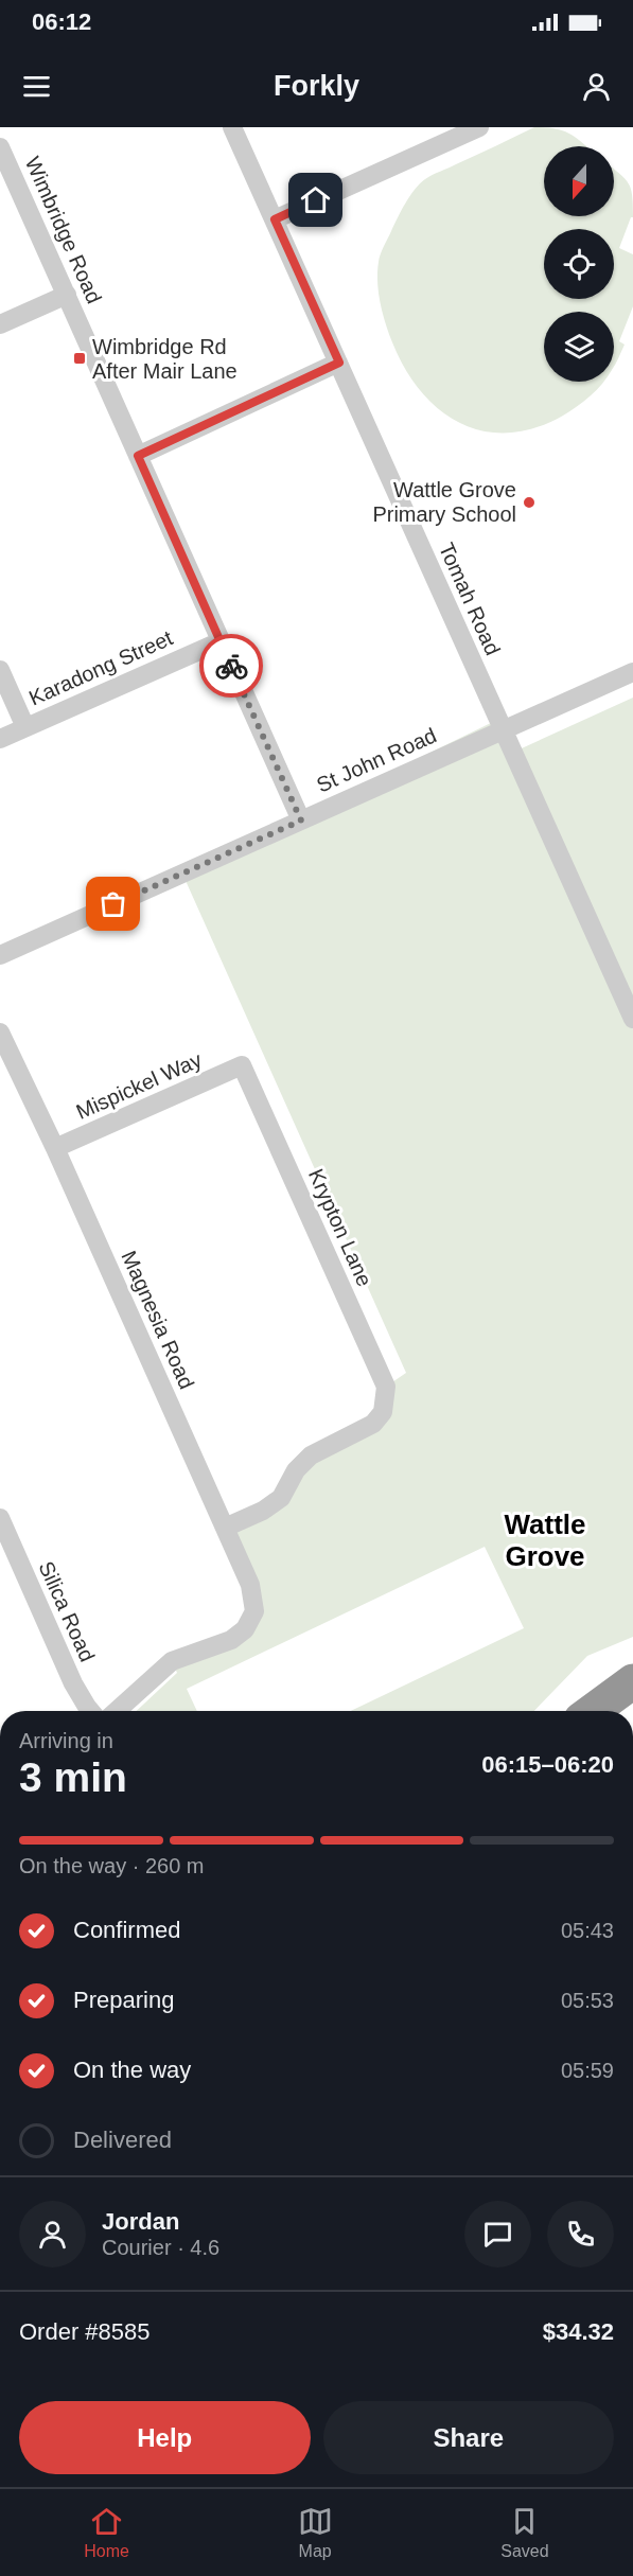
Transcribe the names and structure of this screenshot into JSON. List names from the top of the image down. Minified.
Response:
{"streets":{"street":["Wimbridge Road","Tomah Road","Karadong Street","St John Road","Mispickel Way","Krypton Lane","Magnesia Road","Silica Road"]},"crossings":[["Wimbridge Road","Karadong Street"],["Wimbridge Road","St John Road"],["Tomah Road","St John Road"],["Mispickel Way","Krypton Lane"],["Mispickel Way","Magnesia Road"],["Krypton Lane","Magnesia Road"]],"districts":["Wattle Grove"],"places":{"transit":["Wimbridge Rd After Mair Lane"],"other":["Wattle Grove Primary School"]},"north":"bottom","page":{"status":"06:12","header":"Forkly","heading":["3 min","Arriving in","06:15–06:20"],"panel":["Jordan","Courier · 4.6","Order #8585","$34.32"],"bar":"On the way · 260 m","list":[["Confirmed","05:43"],["Preparing","05:53"],["On the way","05:59"],"Delivered"],"buttons":["Help","Share"],"tabs":["Home","Map","Saved"]}}
